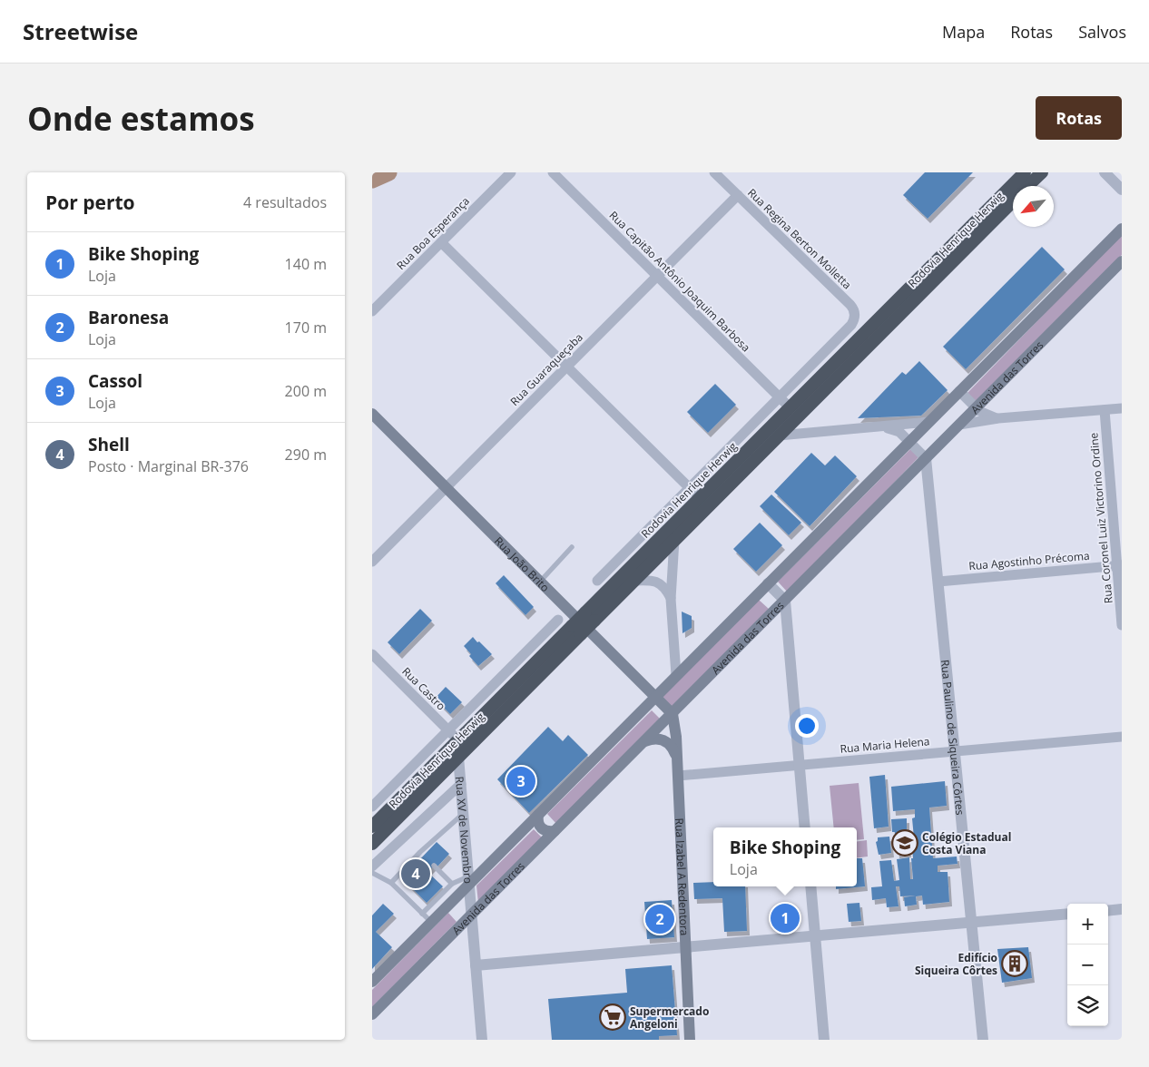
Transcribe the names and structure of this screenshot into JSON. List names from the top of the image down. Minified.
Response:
{"streets":{"highway":["Rodovia Henrique Herwig"],"main road":["Avenida das Torres","Rua João Brito","Rua Izabel A Redentora"],"street":["Rua Boa Esperança","Rua Regina Berton Molletta","Rua Capitão Antônio Joaquim Barbosa","Rua Guaraqueçaba","Rua Coronel Luiz Victorino Ordine","Rua Agostinho Précoma","Rua Castro","Rua Paulino de Siqueira Côrtes","Rua Maria Helena","Rua XV de Novembro"]},"crossings":[["Rua Regina Berton Molletta","Rua Capitão Antônio Joaquim Barbosa"],["Rua Regina Berton Molletta","Rua Guaraqueçaba"],["Rodovia Henrique Herwig","Rua Capitão Antônio Joaquim Barbosa"],["Rodovia Henrique Herwig","Rua Castro"],["Rodovia Henrique Herwig","Rua XV de Novembro"],["Rua Capitão Antônio Joaquim Barbosa","Rua Guaraqueçaba"],["Rua Guaraqueçaba","Rua João Brito"],["Avenida das Torres","Rua João Brito"],["Avenida das Torres","Rua Paulino de Siqueira Côrtes"],["Avenida das Torres","Rua XV de Novembro"],["Avenida das Torres","Rua Izabel A Redentora"],["Rua Coronel Luiz Victorino Ordine","Rua Agostinho Précoma"],["Rua Agostinho Précoma","Rua Paulino de Siqueira Côrtes"],["Rua João Brito","Rua Izabel A Redentora"],["Rua Paulino de Siqueira Côrtes","Rua Maria Helena"],["Rua Maria Helena","Rua Izabel A Redentora"]],"places":{"school or university":["Colégio Estadual Costa Viana"],"building":["Edifício Siqueira Côrtes"],"supermarket":["Supermercado Angeloni"]},"north":"bottom left","page":{"header":"Streetwise","nav":["Mapa","Rotas","Salvos"],"buttons":"Rotas","title":"Onde estamos","heading":["Por perto","4 resultados"],"list":[{"mark":"1","name":"Bike Shoping","note":"Loja","value":"140 m"},{"mark":"2","name":"Baronesa","note":"Loja","value":"170 m"},{"mark":"3","name":"Cassol","note":"Loja","value":"200 m"},{"mark":"4","name":"Shell","note":"Posto · Marginal BR-376","value":"290 m"}],"pins":["3","4","1","2"],"popup":["Bike Shoping","Loja"],"map_buttons":["+","−"]}}
